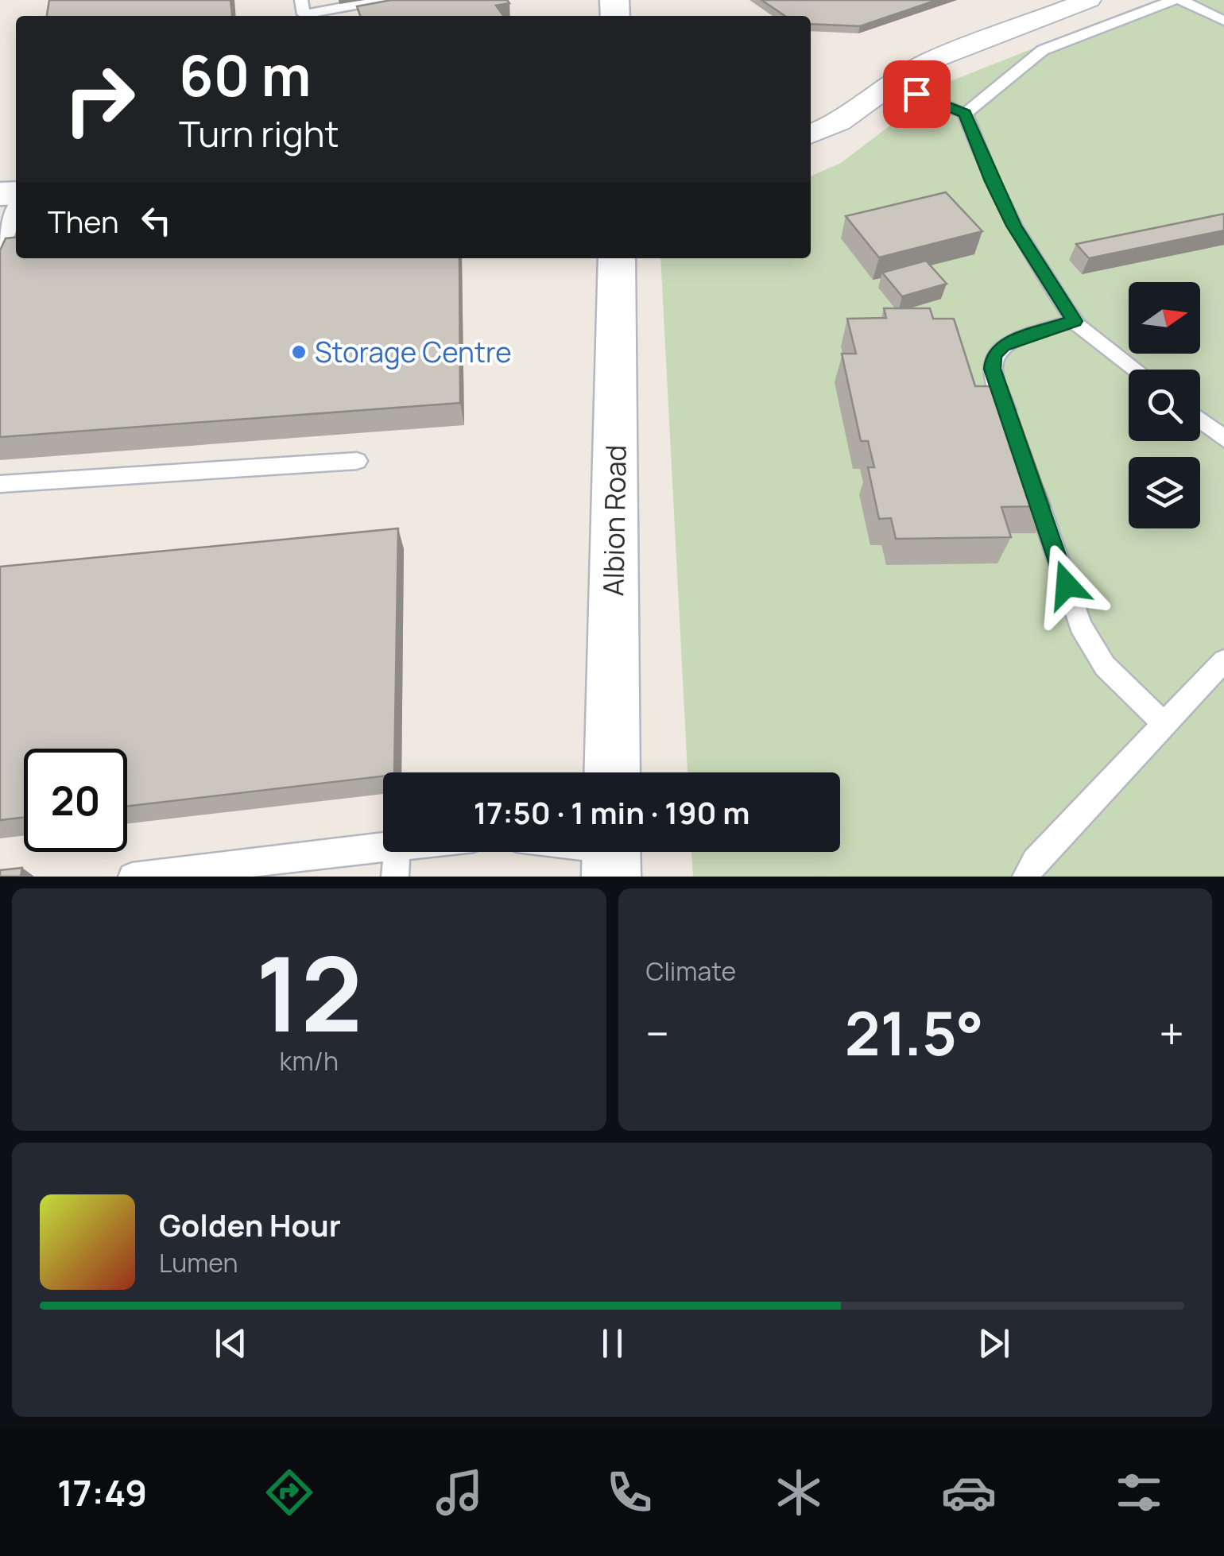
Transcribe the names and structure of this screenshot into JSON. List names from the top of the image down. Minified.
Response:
{"streets":{"main road":["Albion Road"]},"places":["Storage Centre"],"north":"right","page":{"turn":["60 m","Turn right"],"then":"Then","limit":"20","trip":"17:50 · 1 min · 190 m","tile":[["12","km/h"],"Climate"],"heat":["−","21.5°","+"],"song":["Golden Hour","Lumen"],"tabs":"17:49"}}
